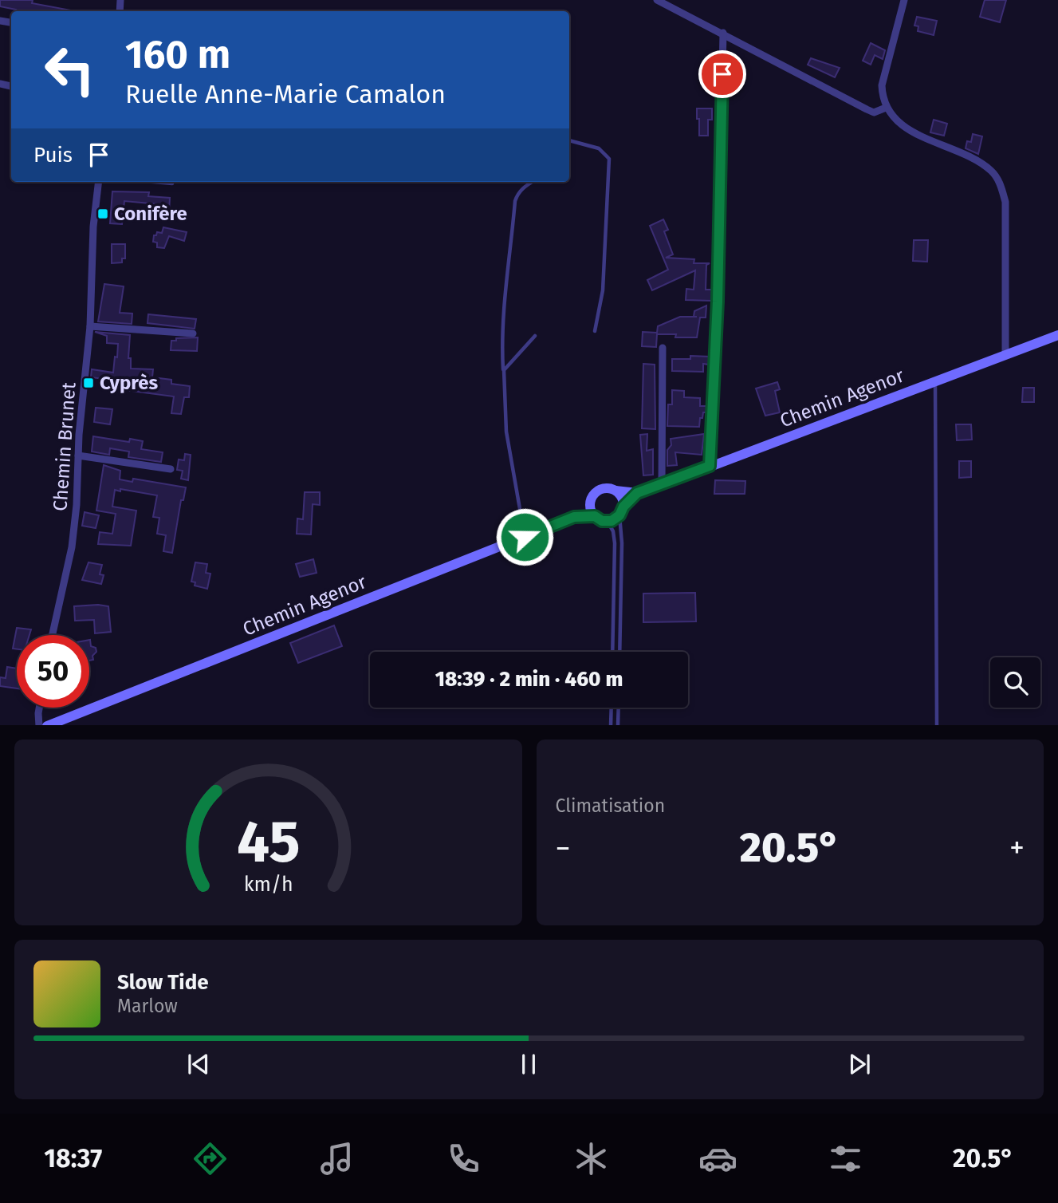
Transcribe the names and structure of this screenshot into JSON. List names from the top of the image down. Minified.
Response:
{"streets":{"main road":["Chemin Agenor"],"street":["Chemin Brunet"]},"places":{"transit":["Conifère","Cyprès"]},"page":{"turn":["160 m","Ruelle Anne-Marie Camalon"],"then":"Puis","limit":"50","trip":"18:39 · 2 min · 460 m","tile":"Climatisation","heat":["−","20.5°","+"],"song":["Slow Tide","Marlow"],"tabs":["18:37","20.5°"],"gauge":["45","km/h"]}}
